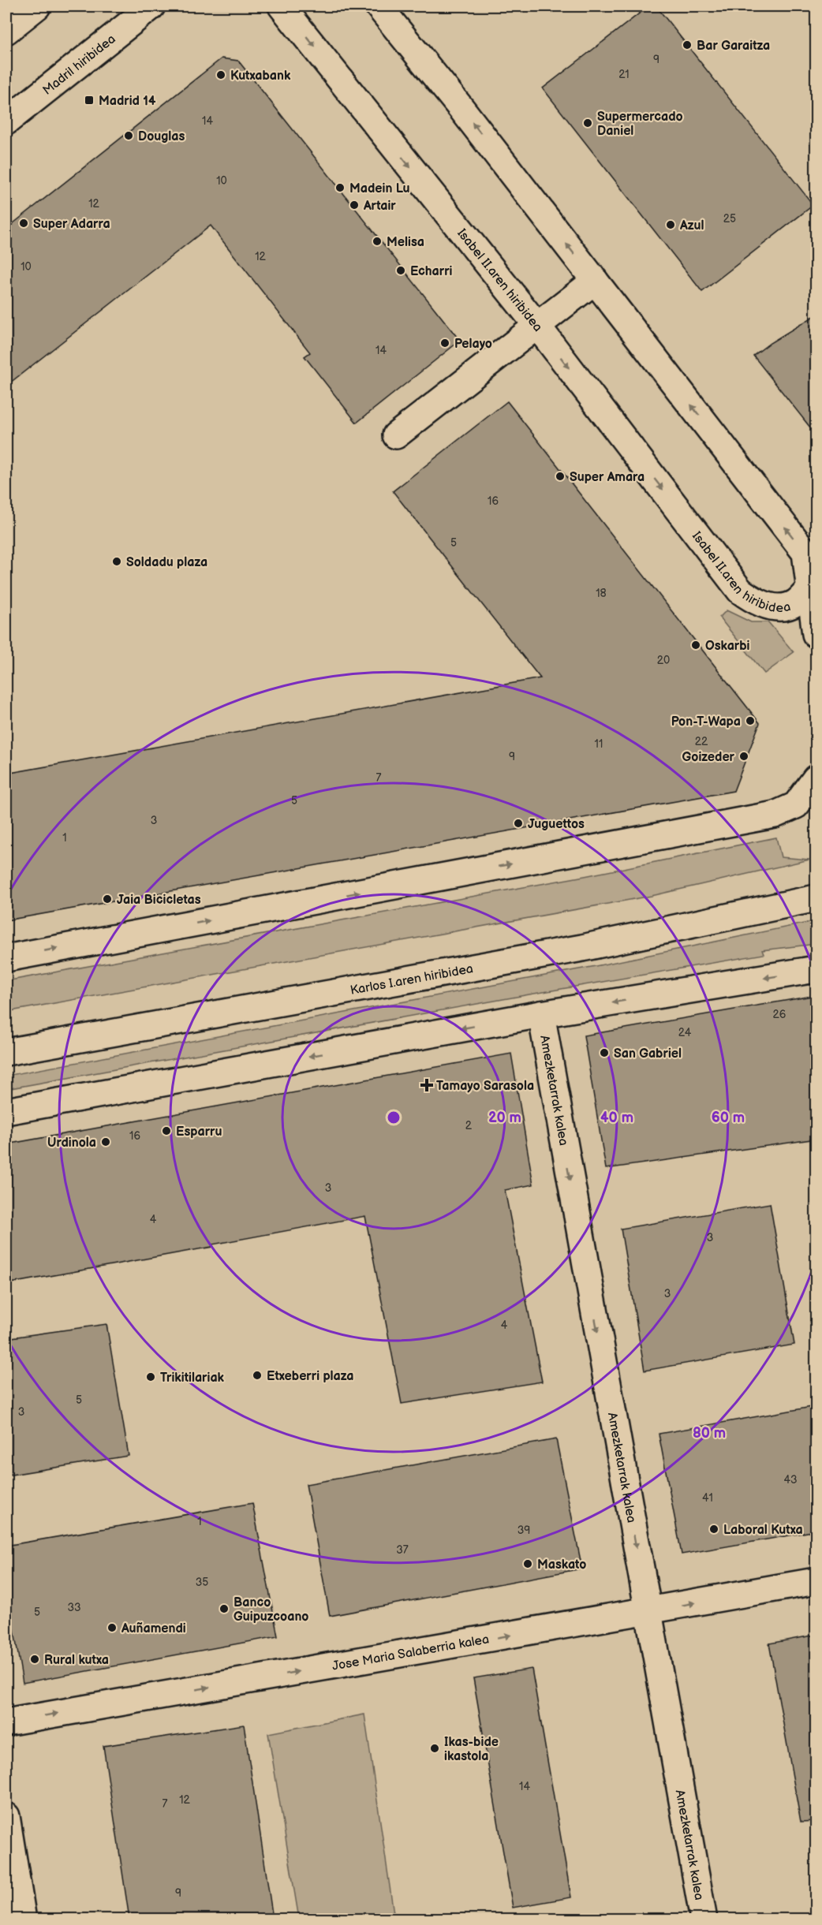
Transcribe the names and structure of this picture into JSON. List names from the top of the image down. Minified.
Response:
{"streets":{"street":["Madril hiribidea","Isabel II.aren hiribidea","Karlos I.aren hiribidea","Amezketarrak kalea","Jose Maria Salaberria kalea"]},"crossings":[["Amezketarrak kalea","Jose Maria Salaberria kalea"]],"one_way":["Amezketarrak kalea","Jose Maria Salaberria kalea"],"places":{"other":["Bar Garaitza","Kutxabank","Supermercado Daniel","Douglas","Madein Lu","Artair","Super Adarra","Azul","Melisa","Echarri","Pelayo","Super Amara","Soldadu plaza","Oskarbi","Pon-T-Wapa","Goizeder","Juguettos","Jaia Bicicletas","San Gabriel","Esparru","Urdinola","Etxeberri plaza","Trikitilariak","Laboral Kutxa","Maskato","Banco Guipuzcoano","Auñamendi","Rural kutxa","Ikas-bide ikastola"],"transit":["Madrid 14"],"health":["Tamayo Sarasola"]},"house_numbers":["9","21","14","10","12","25","12","10","14","16","5","18","20","22","11","9","7","5","3","1","26","24","2","16","3","4","3","3","4","5","3","43","41","1","39","37","35","33","5","14","12","7","9"],"rings":["20 m","40 m","60 m","80 m"]}
